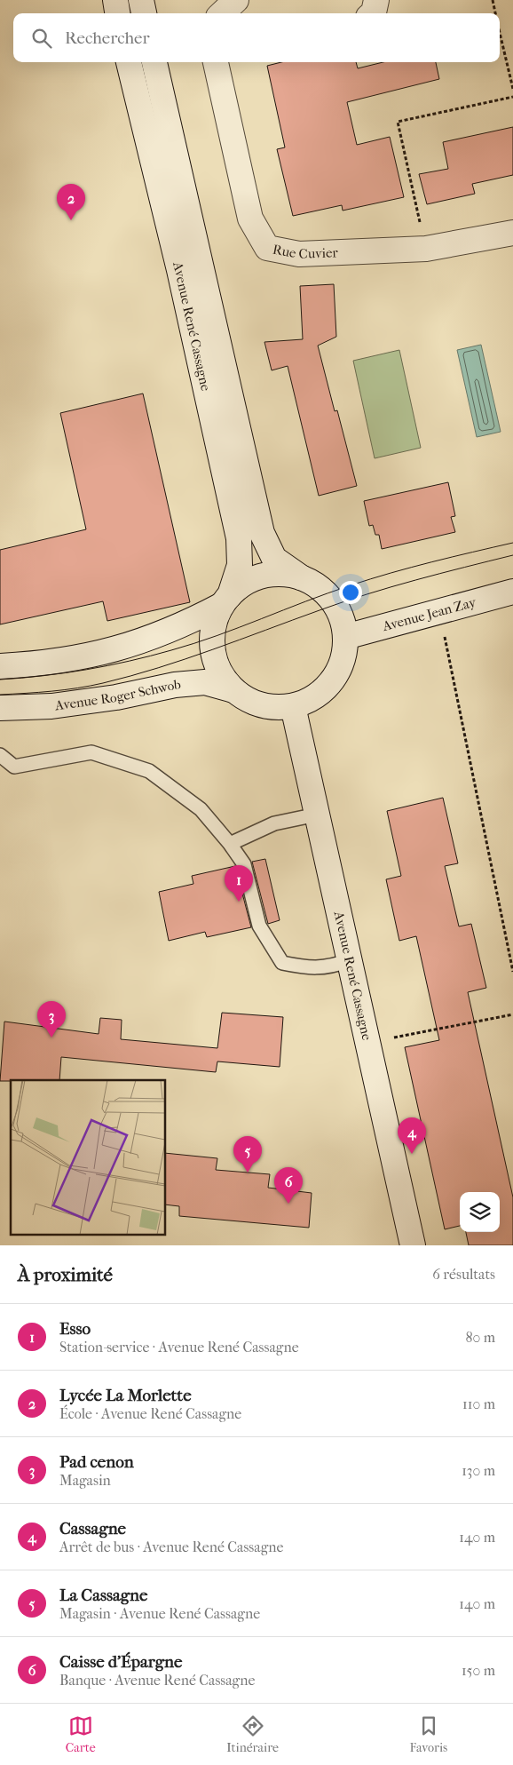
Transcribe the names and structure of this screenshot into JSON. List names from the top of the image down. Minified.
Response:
{"streets":{"main road":["Rue Cuvier","Avenue René Cassagne","Avenue Jean Zay","Avenue Roger Schwob"]},"crossings":[["Avenue René Cassagne","Avenue Jean Zay"],["Avenue René Cassagne","Avenue Roger Schwob"],["Avenue Jean Zay","Avenue Roger Schwob"]],"page":{"search":"Rechercher","pins":["2","1","3","4","5","6"],"heading":["À proximité","6 résultats"],"list":[{"mark":"1","name":"Esso","note":"Station-service · Avenue René Cassagne","value":"80 m"},{"mark":"2","name":"Lycée La Morlette","note":"École · Avenue René Cassagne","value":"110 m"},{"mark":"3","name":"Pad cenon","note":"Magasin","value":"130 m"},{"mark":"4","name":"Cassagne","note":"Arrêt de bus · Avenue René Cassagne","value":"140 m"},{"mark":"5","name":"La Cassagne","note":"Magasin · Avenue René Cassagne","value":"140 m"},{"mark":"6","name":"Caisse d'Épargne","note":"Banque · Avenue René Cassagne","value":"150 m"}],"nav":["Carte","Itinéraire","Favoris"]}}
